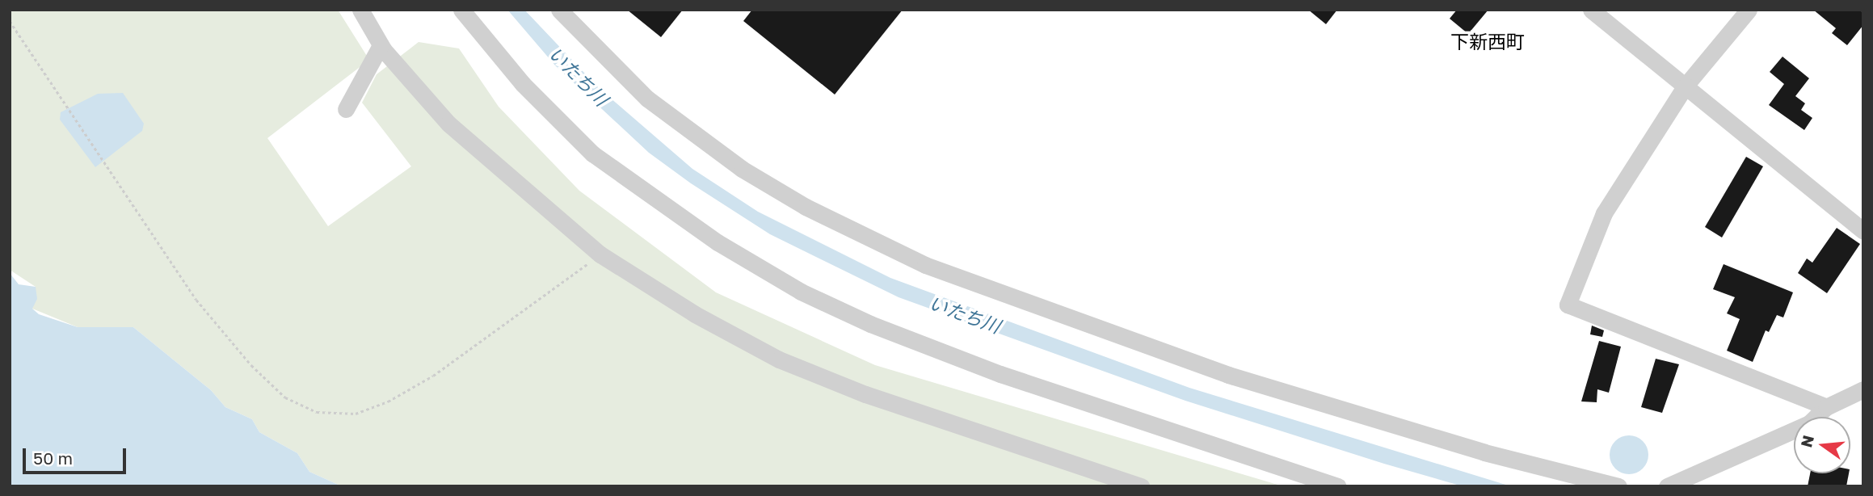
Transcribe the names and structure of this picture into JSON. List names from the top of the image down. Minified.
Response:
{"districts":["下新西町"],"water":["いたち川"],"scale_bar":"50 m","north":"left"}
